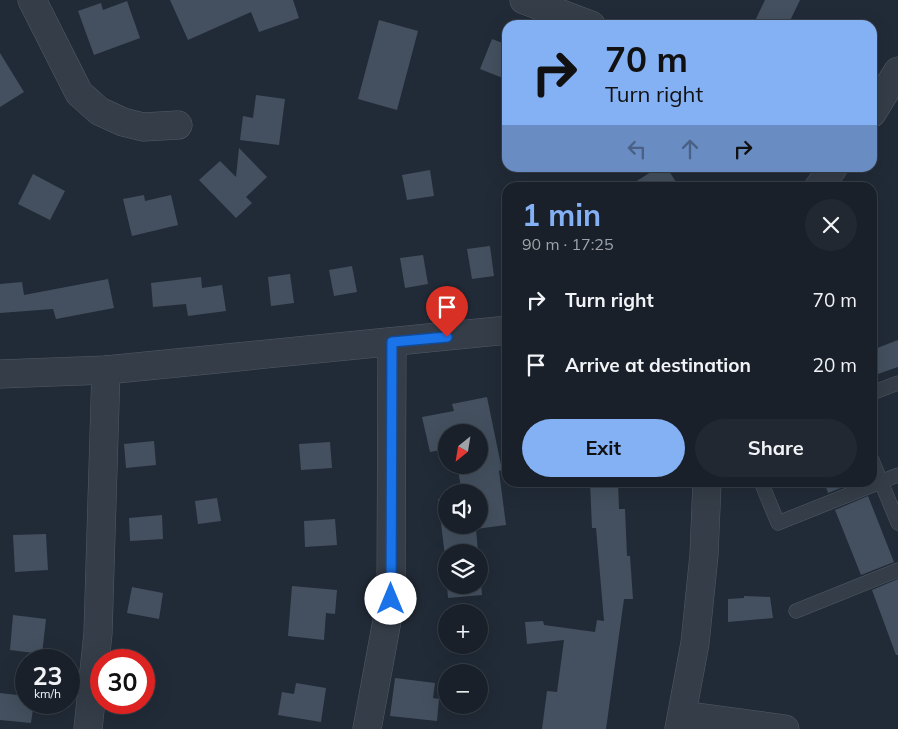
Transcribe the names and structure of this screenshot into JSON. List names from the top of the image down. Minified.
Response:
{"north":"bottom left","page":{"turn":["70 m","Turn right"],"heading":["1 min","90 m · 17:25"],"list":[{"name":"Turn right","value":"70 m"},{"name":"Arrive at destination","value":"20 m"}],"buttons":["Exit","Share"],"map_buttons":["+","−"],"speed":"23 km/h","limit":"30"}}
